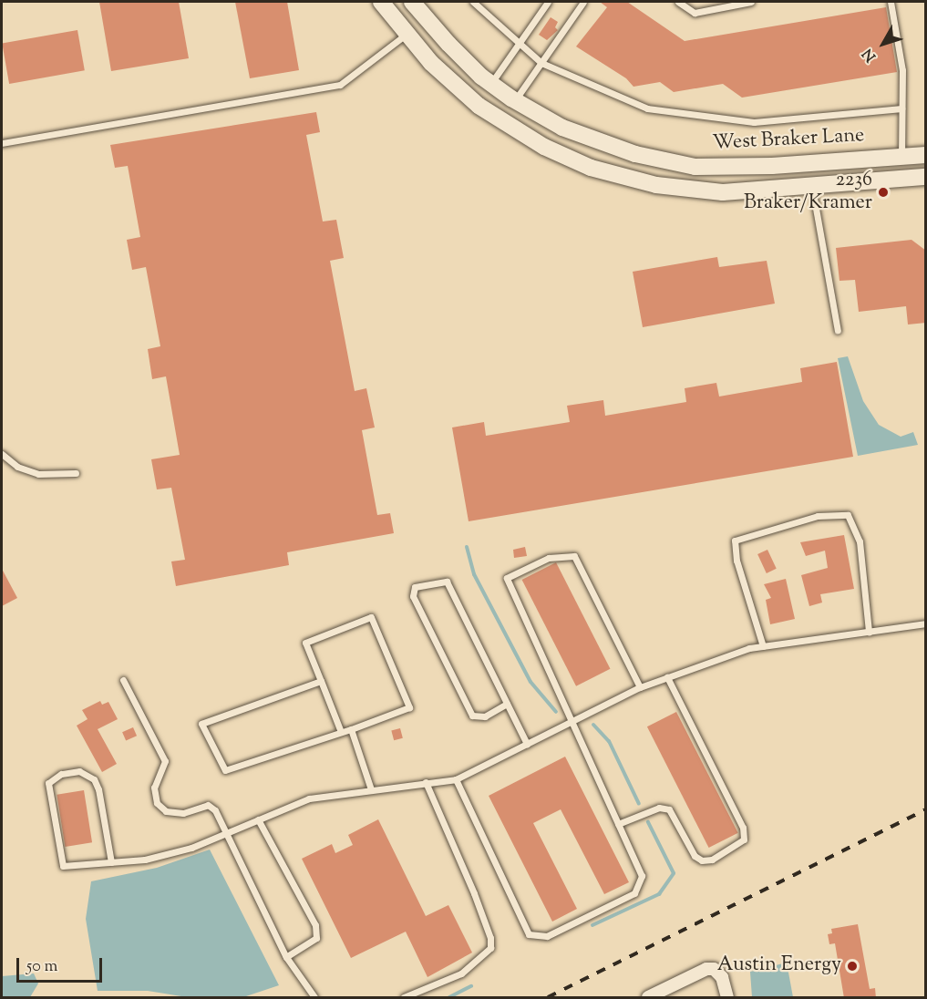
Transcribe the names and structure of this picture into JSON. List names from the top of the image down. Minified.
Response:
{"streets":{"main road":["West Braker Lane"]},"places":["2236 Braker/Kramer","Austin Energy"],"scale_bar":"50 m","north":"bottom left"}
